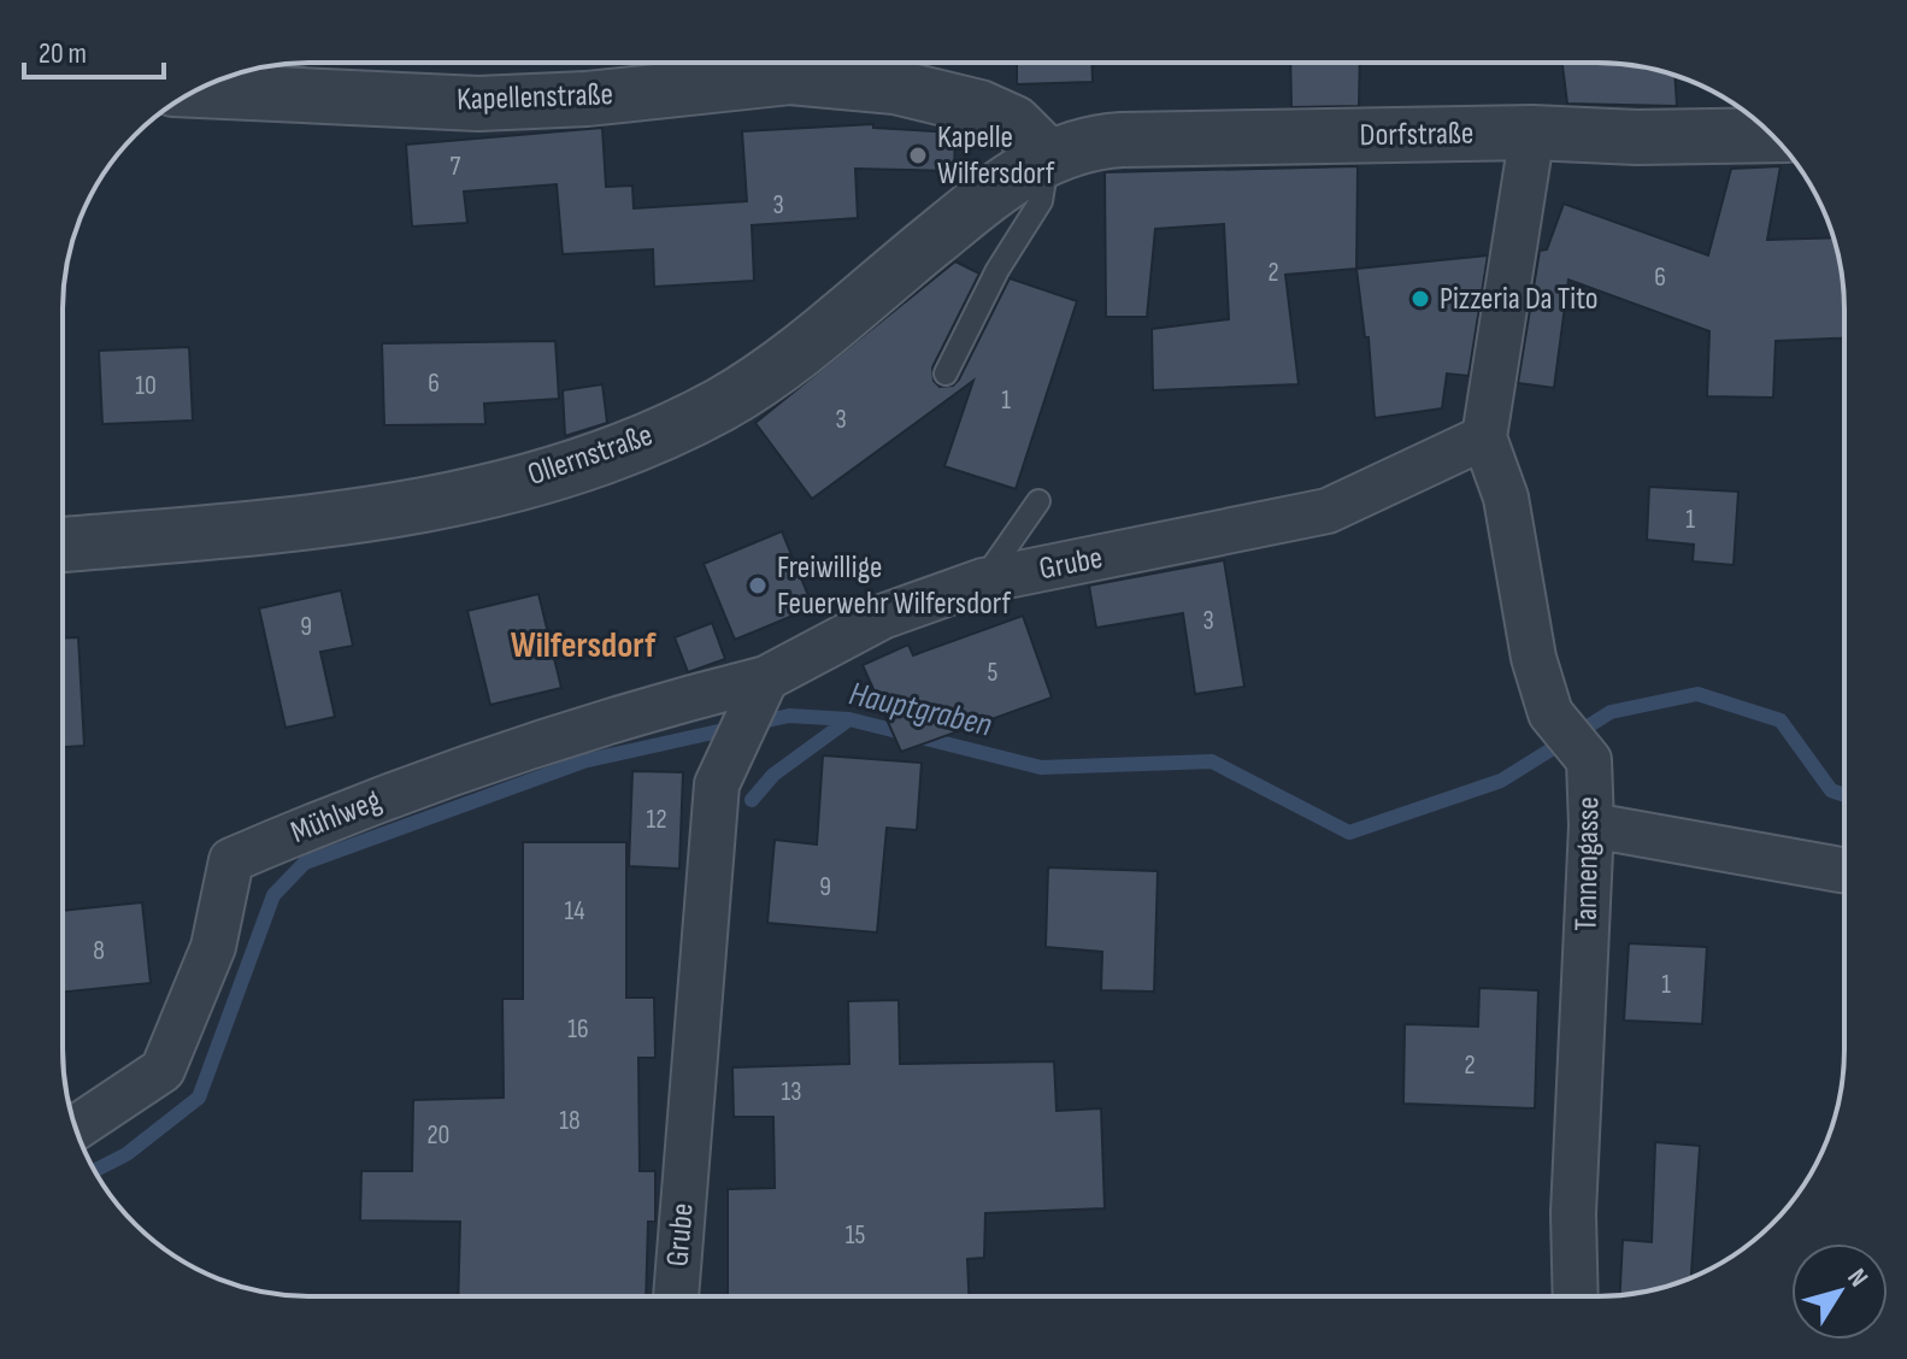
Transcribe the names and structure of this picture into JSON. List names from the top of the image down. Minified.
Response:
{"streets":{"street":["Kapellenstraße","Dorfstraße","Ollernstraße","Grube","Mühlweg","Tannengasse"]},"crossings":[["Kapellenstraße","Dorfstraße"],["Kapellenstraße","Ollernstraße"],["Dorfstraße","Ollernstraße"],["Grube","Mühlweg"],["Grube","Tannengasse"]],"districts":["Wilfersdorf"],"water":["Hauptgraben"],"places":["Kapelle Wilfersdorf","Pizzeria Da Tito","Freiwillige Feuerwehr Wilfersdorf"],"house_numbers":["7","3","2","6","6","10","1","3","1","3","9","5","12","9","14","8","1","16","2","13","18","20","15"],"scale_bar":"20 m","north":"top right"}
